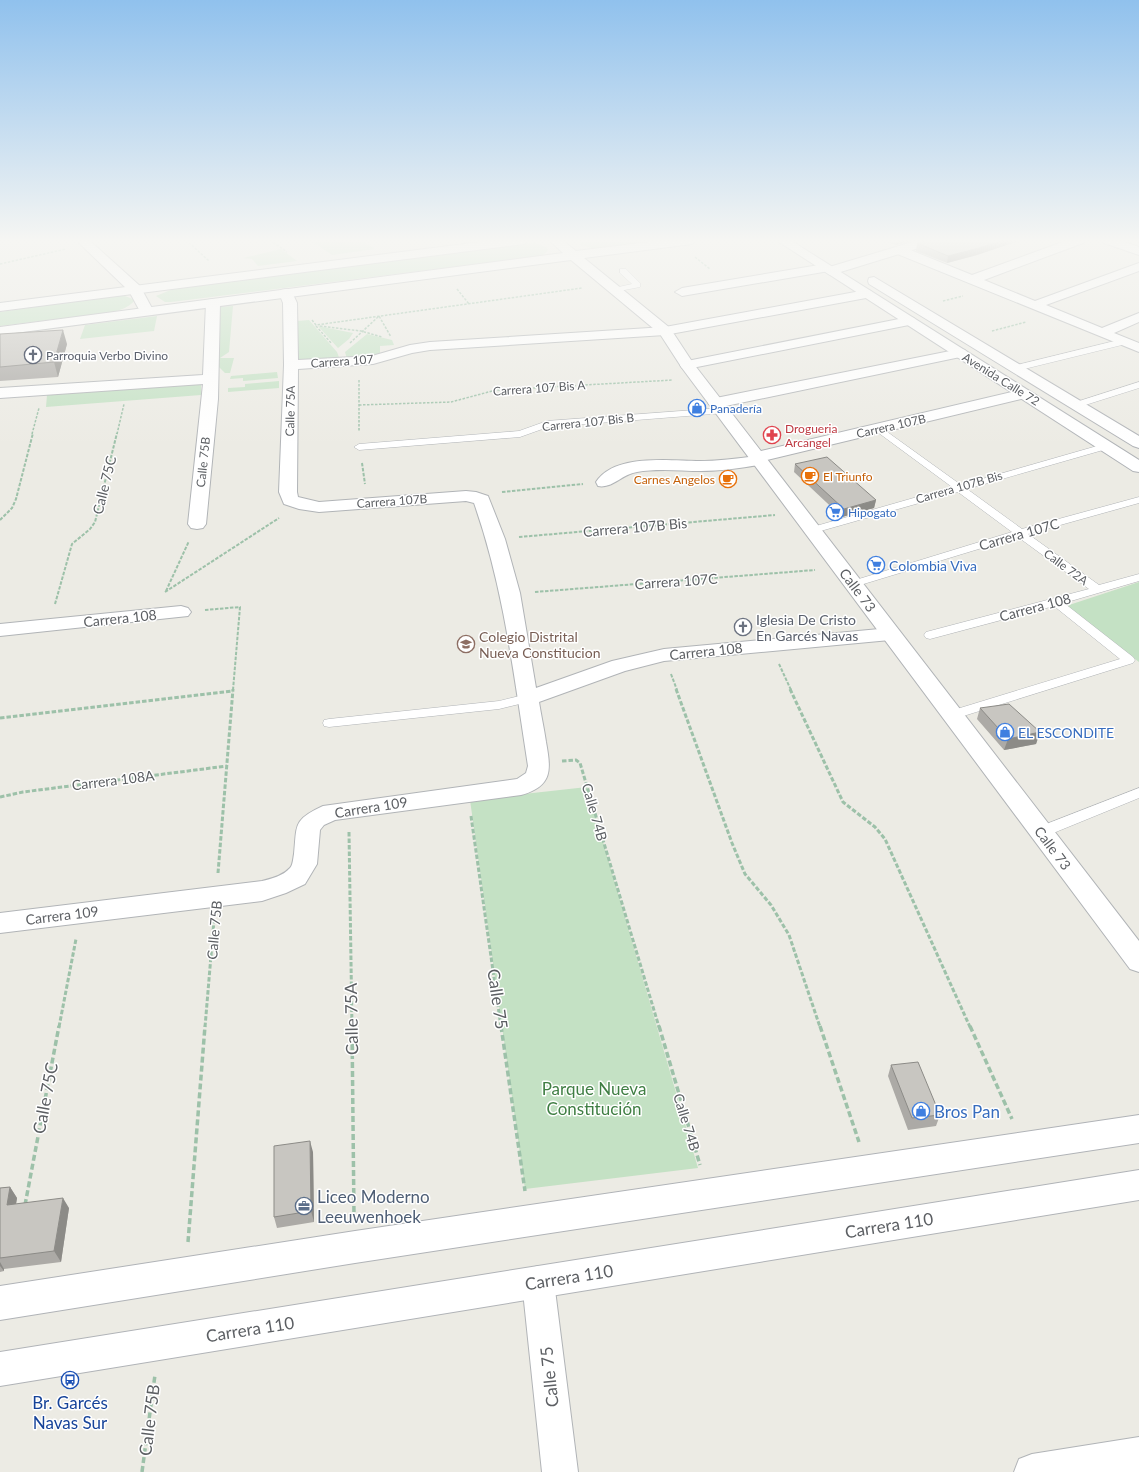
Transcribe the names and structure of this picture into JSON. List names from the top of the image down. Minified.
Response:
{"streets":{"street":["Carrera 107","Avenida Calle 72","Calle 75A","Carrera 107 Bis B","Carrera 107B","Calle 75B","Calle 73","Carrera 108","Carrera 109","Calle 75","Carrera 110"],"lane":["Carrera 107B Bis","Carrera 107C","Calle 72A"],"path":["Carrera 107 Bis A","Calle 75C","Carrera 108A","Calle 74B"]},"crossings":[["Carrera 107","Calle 75A"],["Carrera 107","Calle 73"],["Avenida Calle 72","Carrera 107 Bis B"],["Avenida Calle 72","Carrera 107B"],["Avenida Calle 72","Carrera 107B Bis"],["Carrera 107 Bis A","Calle 73"],["Calle 75A","Carrera 107B"],["Calle 75A","Carrera 109"],["Carrera 107 Bis B","Calle 73"],["Carrera 107B","Carrera 107B Bis"],["Carrera 107B","Calle 72A"],["Carrera 107B","Calle 73"],["Calle 75B","Carrera 108"],["Calle 75B","Carrera 108A"],["Calle 75B","Carrera 109"],["Calle 75C","Carrera 108"],["Calle 75C","Carrera 109"],["Carrera 107B Bis","Calle 72A"],["Carrera 107B Bis","Calle 73"],["Carrera 107C","Calle 72A"],["Carrera 107C","Calle 73"],["Calle 72A","Carrera 108"],["Calle 73","Carrera 108"],["Carrera 109","Calle 74B"],["Carrera 109","Calle 75"],["Calle 75","Carrera 110"]],"parks":["Parque Nueva Constitución"],"places":{"church":["Parroquia Verbo Divino","Iglesia De Cristo En Garcés Navas"],"shop":["Panadería","EL ESCONDITE","Bros Pan"],"pharmacy":["Drogueria Arcangel"],"cafe":["El Triunfo","Carnes Angelos"],"supermarket":["Hipogato","Colombia Viva"],"school or university":["Colegio Distrital Nueva Constitucion"],"office":["Liceo Moderno Leeuwenhoek"],"bus stop":["Br. Garcés Navas Sur"]}}
